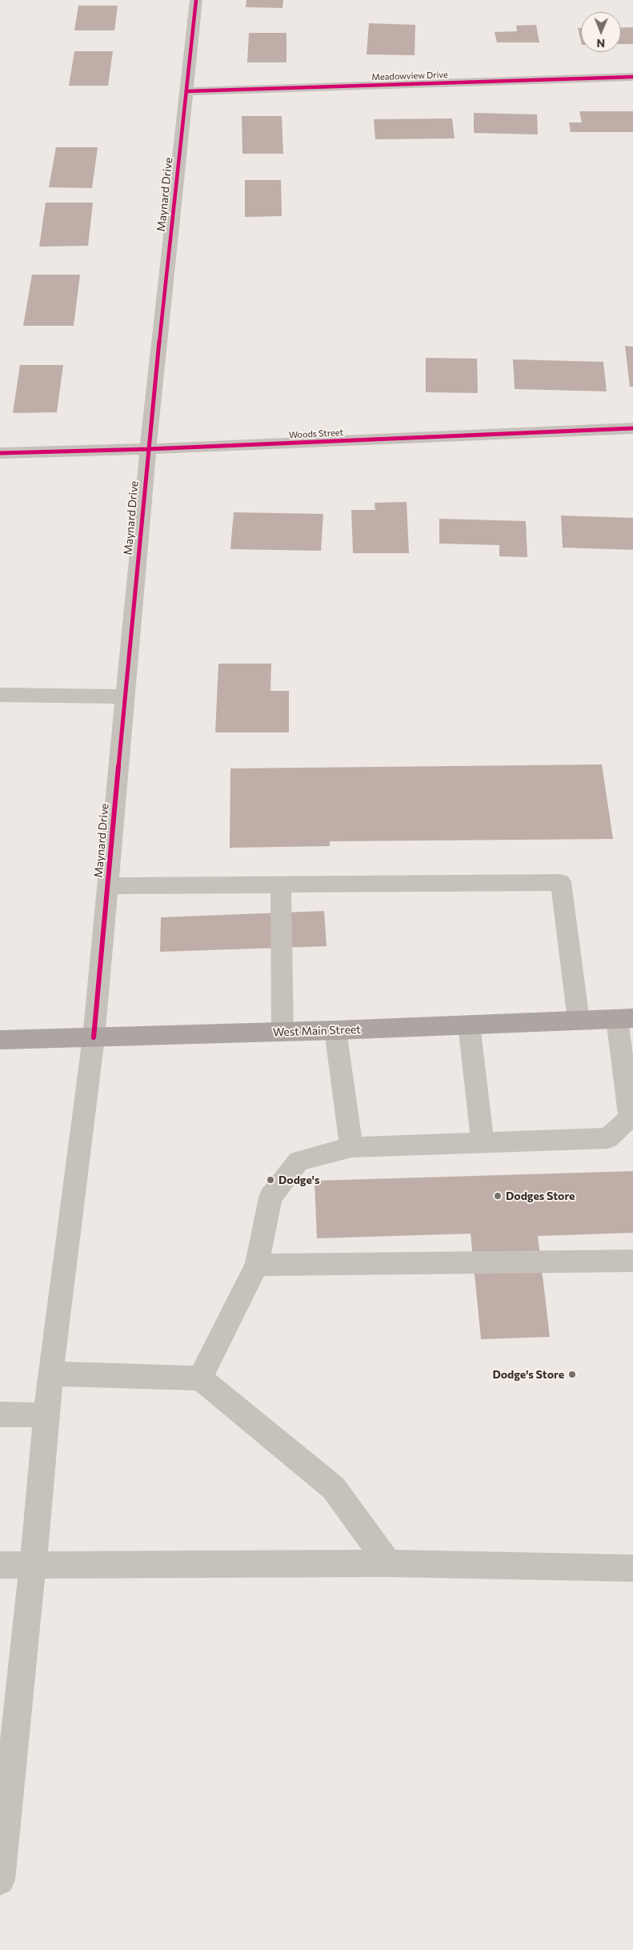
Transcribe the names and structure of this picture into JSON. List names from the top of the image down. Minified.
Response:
{"streets":{"main road":["West Main Street"],"street":["Meadowview Drive","Maynard Drive","Woods Street"]},"crossings":[["Meadowview Drive","Maynard Drive"],["Maynard Drive","Woods Street"],["Maynard Drive","West Main Street"]],"places":["Dodge's","Dodges Store","Dodge's Store"],"north":"bottom"}
